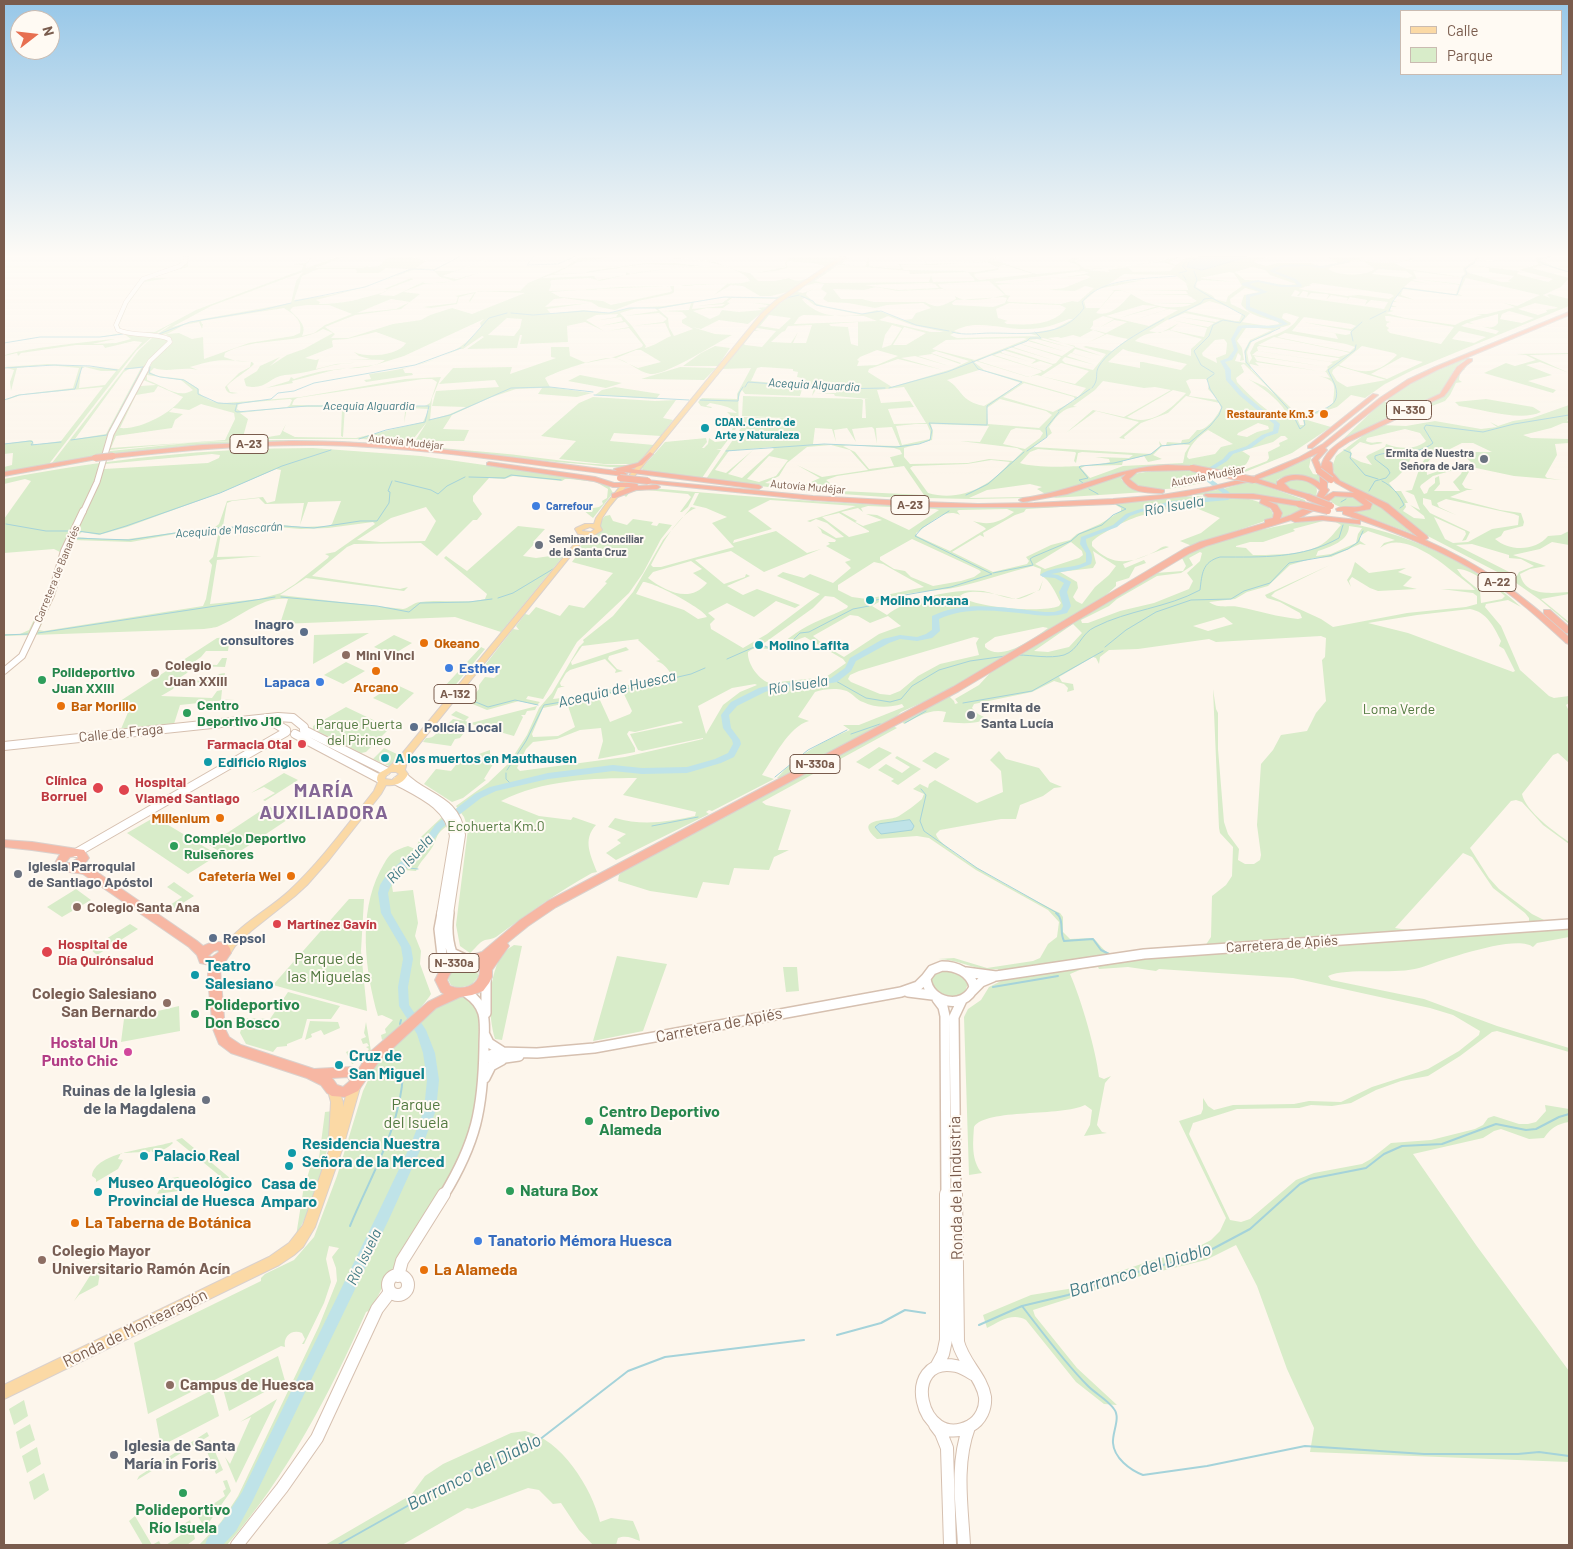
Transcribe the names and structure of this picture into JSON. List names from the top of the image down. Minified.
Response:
{"streets":{"highway":["N-330","Autovía Mudéjar","A-23","A-22","N-330a"],"main road":["A-132","Ronda de Montearagón"],"street":["Carretera de Banariés","Calle de Fraga","Carretera de Apiés","Ronda de la Industria"]},"crossings":[["Autovía Mudéjar","A-132"],["A-132","Calle de Fraga"],["A-132","N-330a"],["N-330a","Ronda de Montearagón"],["Carretera de Apiés","Ronda de la Industria"]],"districts":["MARÍA AUXILIADORA"],"water":["Acequia Alguardia","Río Isuela","Acequia de Mascarán","Acequia de Huesca","Barranco del Diablo"],"parks":["Loma Verde","Parque Puerta del Pirineo","Ecohuerta Km.0","Parque de las Miguelas","Parque del Isuela"],"places":["Restaurante Km.3","CDAN. Centro de Arte y Naturaleza","Ermita de Nuestra Señora de Jara","Carrefour","Seminario Conciliar de la Santa Cruz","Molino Morana","Inagro consultores","Okeano","Molino Lafita","Mini Vinci","Esther","Arcano","Colegio Juan XXIII","Polideportivo Juan XXIII","Lapaca","Bar Morillo","Centro Deportivo J10","Ermita de Santa Lucía","Policía Local","Farmacia Otal","A los muertos en Mauthausen","Edificio Riglos","Clínica Borruel","Hospital Viamed Santiago","Millenium","Complejo Deportivo Ruiseñores","Iglesia Parroquial de Santiago Apóstol","Cafetería Wei","Colegio Santa Ana","Martínez Gavín","Repsol","Hospital de Día Quirónsalud","Teatro Salesiano","Colegio Salesiano San Bernardo","Polideportivo Don Bosco","Hostal Un Punto Chic","Cruz de San Miguel","Ruinas de la Iglesia de la Magdalena","Centro Deportivo Alameda","Residencia Nuestra Señora de la Merced","Palacio Real","Casa de Amparo","Natura Box","Museo Arqueológico Provincial de Huesca","La Taberna de Botánica","Tanatorio Mémora Huesca","Colegio Mayor Universitario Ramón Acín","La Alameda","Campus de Huesca","Iglesia de Santa María in Foris","Polideportivo Río Isuela"],"legend":["Calle","Parque"],"north":"right"}
